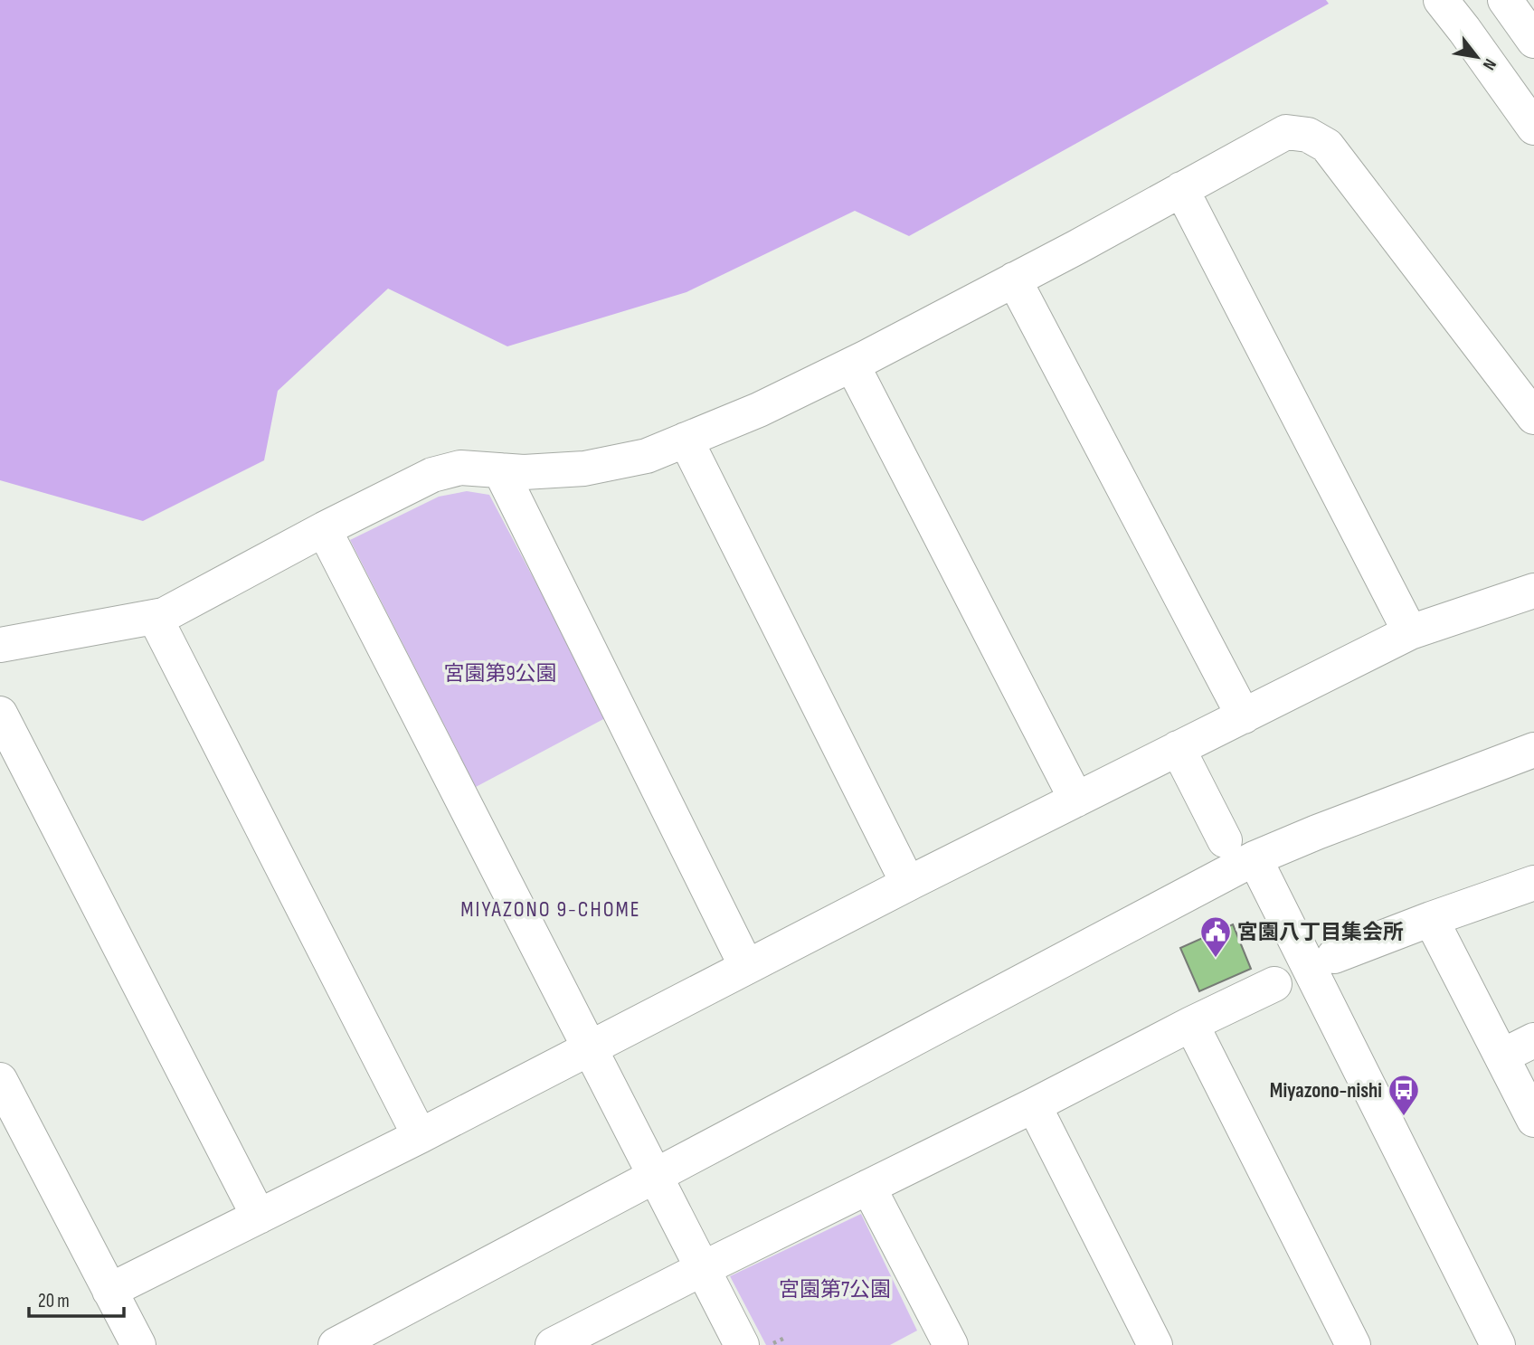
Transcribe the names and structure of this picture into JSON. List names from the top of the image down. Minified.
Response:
{"districts":["MIYAZONO 9-CHOME"],"parks":["宮園第9公園","宮園第7公園"],"places":{"public building":["宮園八丁目集会所"],"bus stop":["Miyazono-nishi"]},"scale_bar":"20 m","north":"bottom right"}
